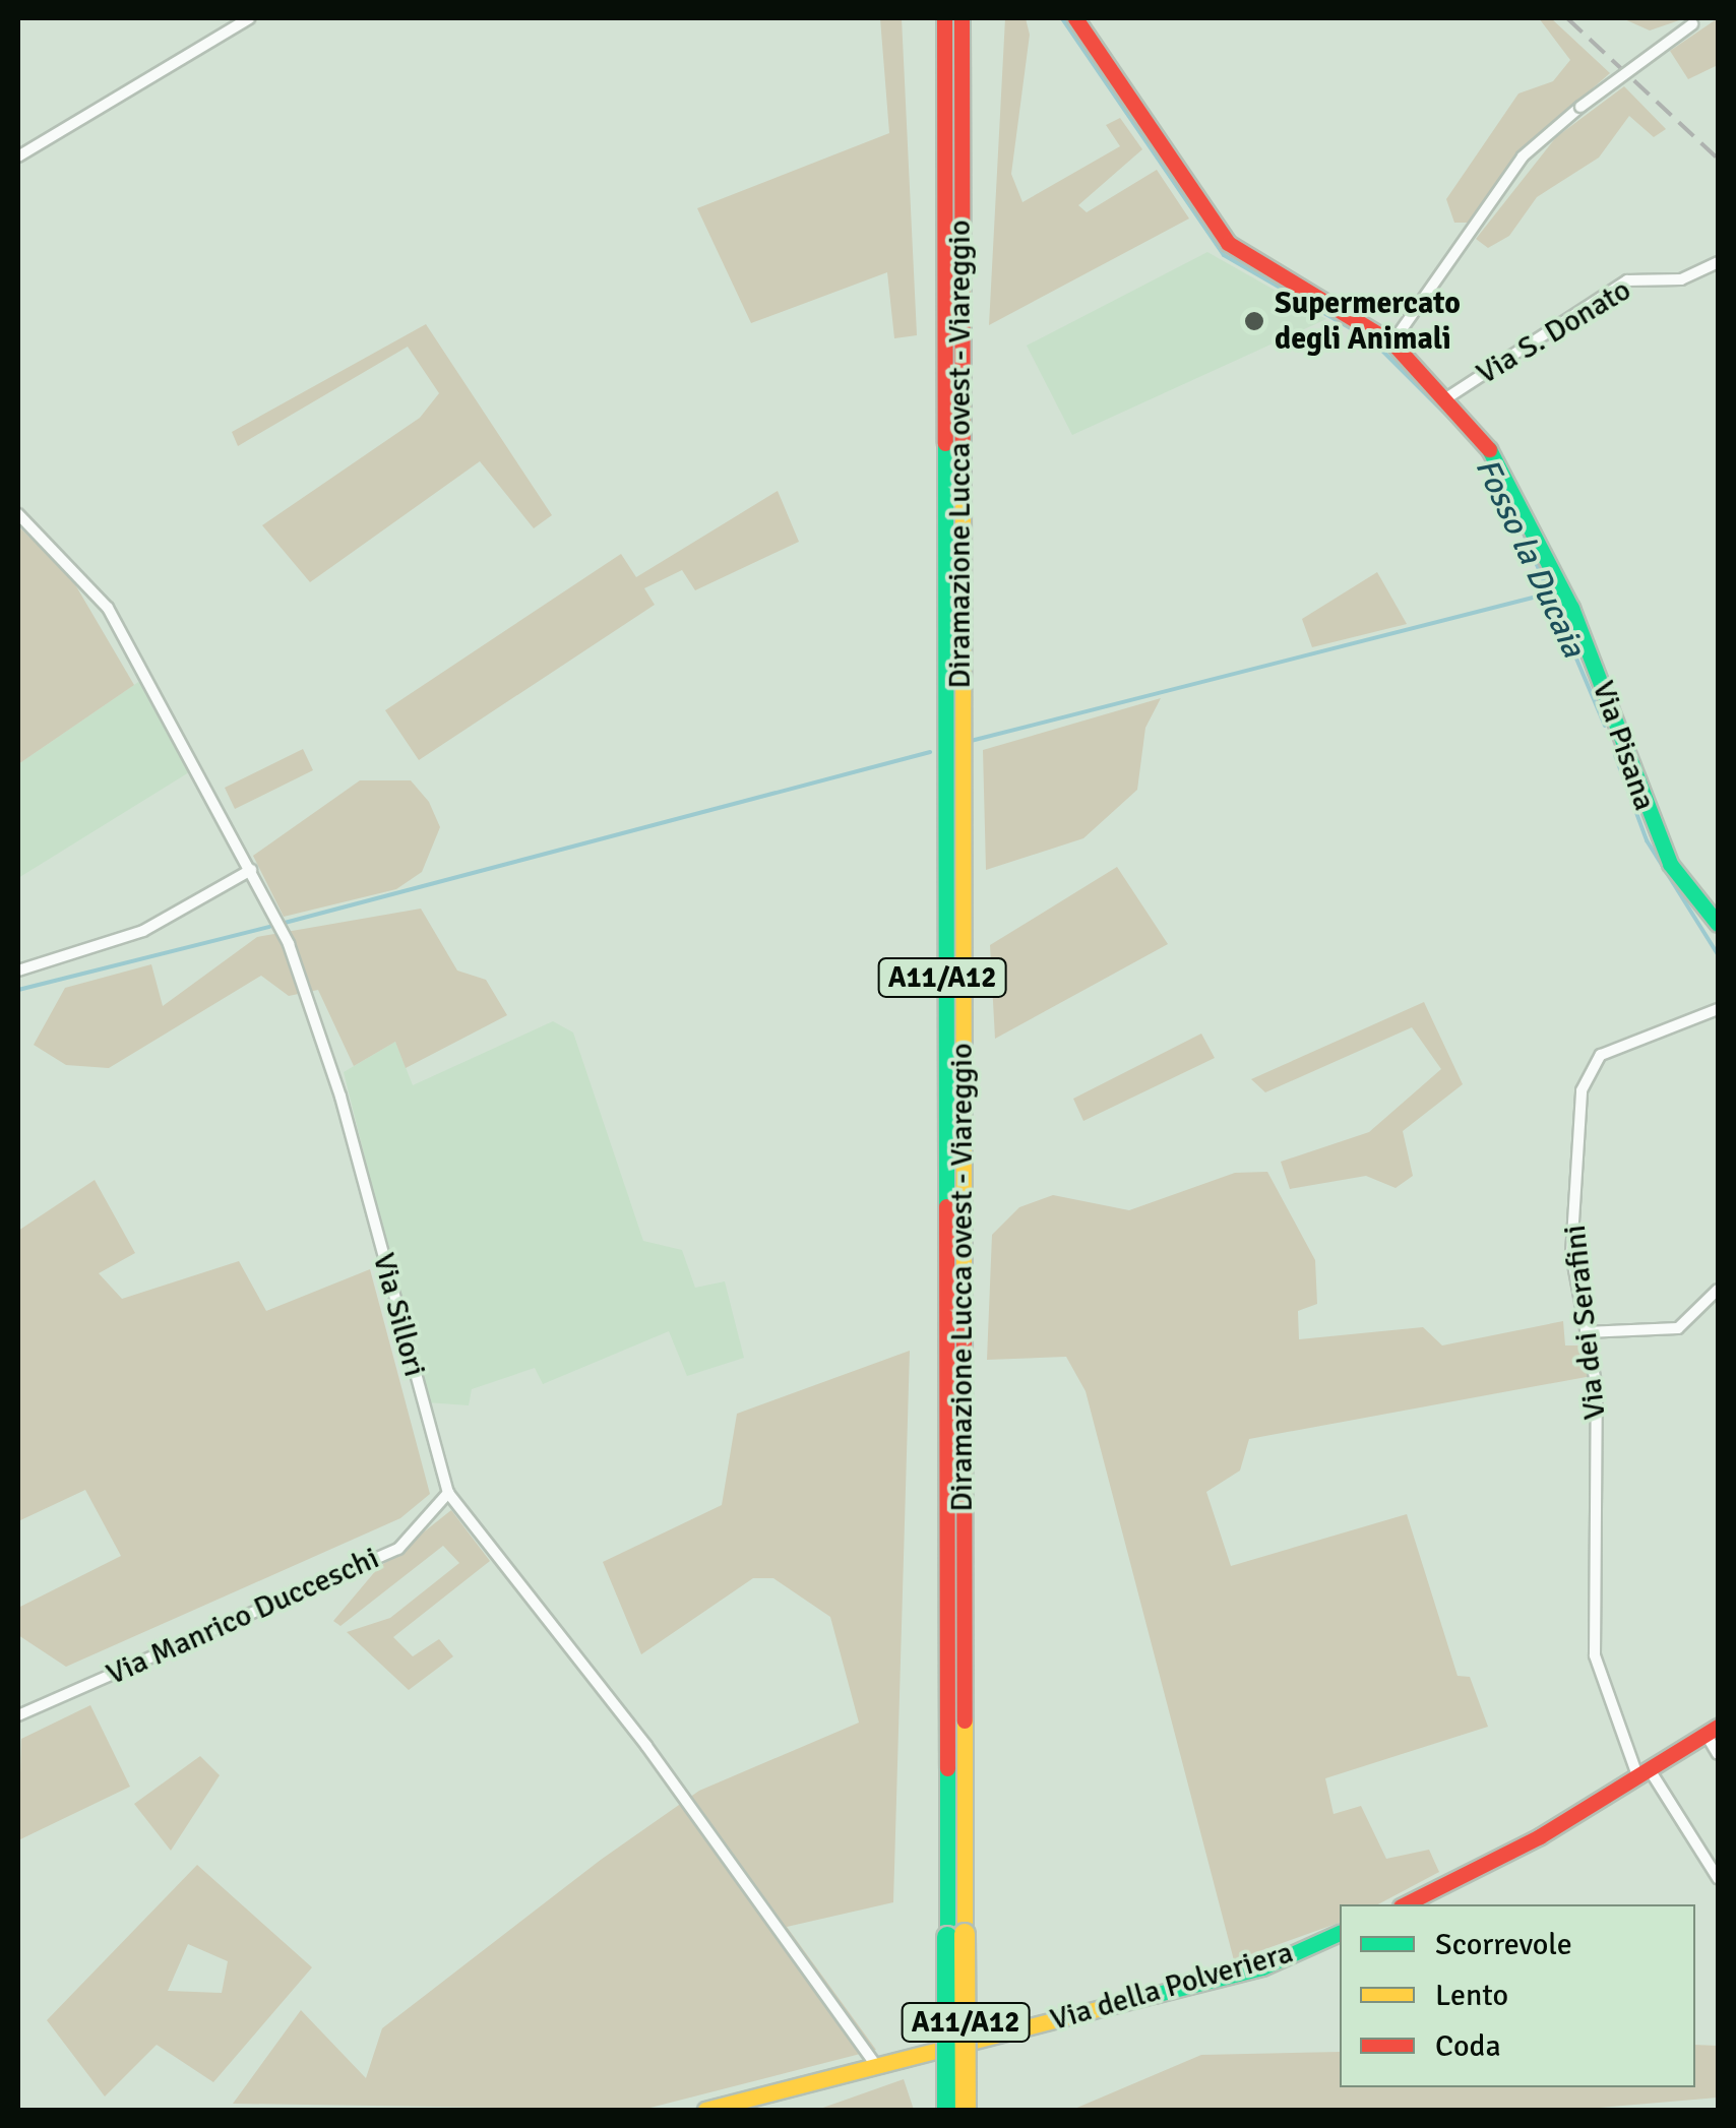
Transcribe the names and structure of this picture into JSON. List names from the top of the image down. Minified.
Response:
{"streets":{"main road":["Diramazione Lucca ovest - Viareggio","Via Pisana","A11/A12","Via della Polveriera"],"street":["Via S. Donato","Via Sillori","Via dei Serafini","Via Manrico Ducceschi"]},"crossings":[["Via S. Donato","Via Pisana"],["Via Sillori","Via Manrico Ducceschi"],["Via Sillori","Via della Polveriera"]],"water":["Fosso la Ducaia"],"places":["Supermercato degli Animali"],"legend":["Scorrevole","Lento","Coda"]}
